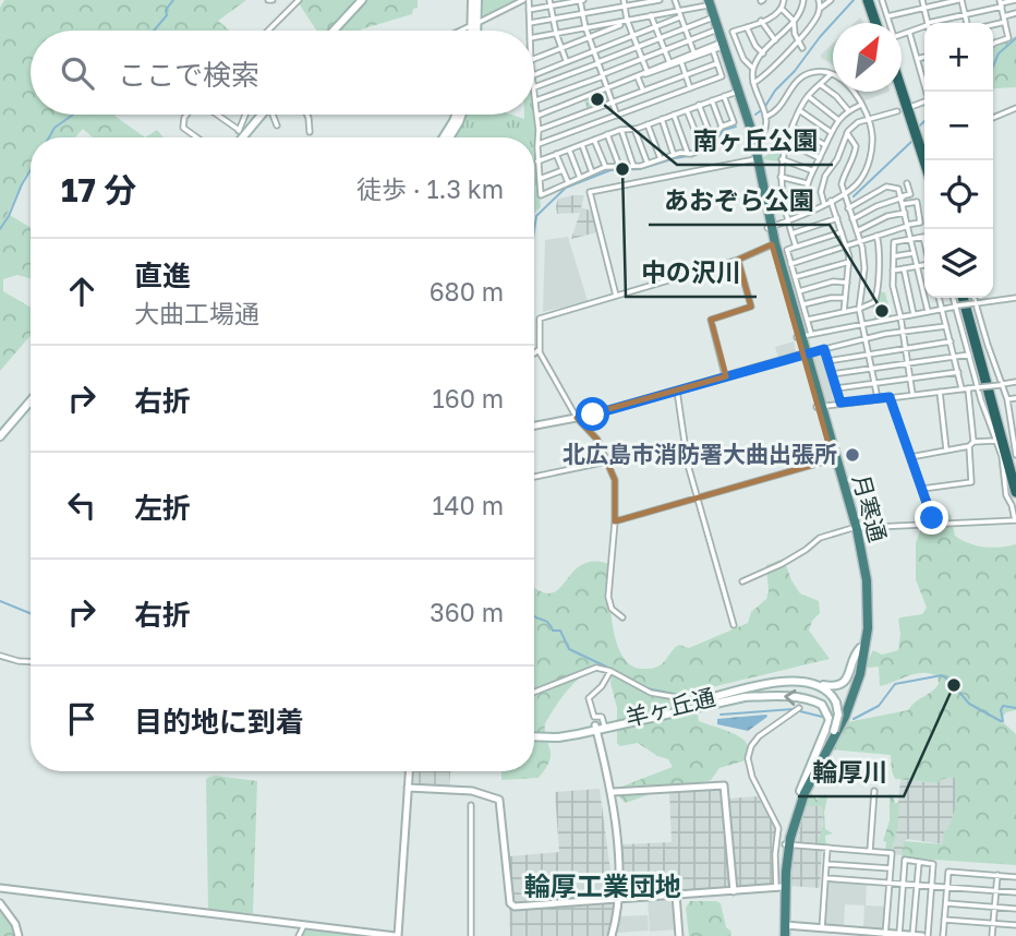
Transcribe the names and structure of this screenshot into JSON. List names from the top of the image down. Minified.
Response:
{"streets":{"highway":["月寒通"],"main road":["羊ヶ丘通"]},"crossings":[["月寒通","羊ヶ丘通"]],"districts":["輪厚工業団地"],"places":["南ヶ丘公園","中の沢川","あおぞら公園","北広島市消防署大曲出張所","輪厚川"],"north":"top right","page":{"map_buttons":["+","−"],"search":"ここで検索","heading":["17 分","徒歩 · 1.3 km"],"list":[["直進","大曲工場通","680 m"],["右折","160 m"],["左折","140 m"],["右折","360 m"],"目的地に到着"]}}
